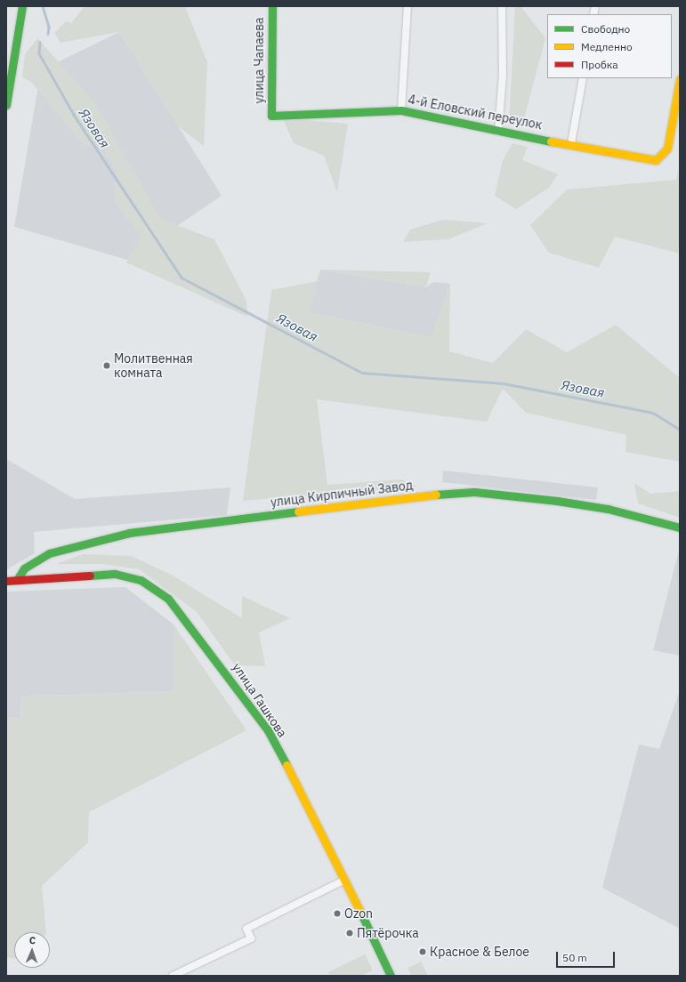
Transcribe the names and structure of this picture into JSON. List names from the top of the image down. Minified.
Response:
{"streets":{"street":["улица Чапаева","4-й Еловский переулок","улица Кирпичный Завод","улица Гашкова"]},"crossings":[["улица Чапаева","4-й Еловский переулок"],["улица Кирпичный Завод","улица Гашкова"]],"water":["Язовая"],"places":["Молитвенная комната","Ozon","Пятёрочка","Красное & Белое"],"legend":["Свободно","Медленно","Пробка"],"scale_bar":"50 m","north":"top"}
